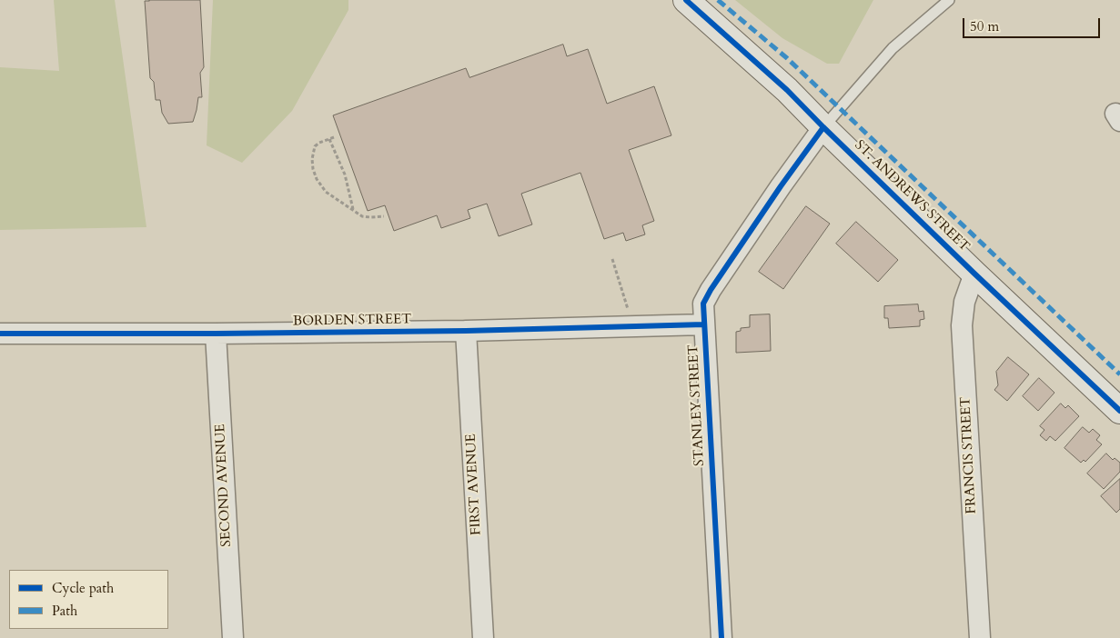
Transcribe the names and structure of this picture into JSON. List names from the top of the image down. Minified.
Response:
{"streets":{"main road":["ST. ANDREWS STREET"],"street":["BORDEN STREET","STANLEY STREET","FRANCIS STREET","FIRST AVENUE","SECOND AVENUE"]},"crossings":[["ST. ANDREWS STREET","STANLEY STREET"],["ST. ANDREWS STREET","FRANCIS STREET"],["BORDEN STREET","STANLEY STREET"],["BORDEN STREET","FIRST AVENUE"],["BORDEN STREET","SECOND AVENUE"]],"legend":["Cycle path","Path"],"scale_bar":"50 m"}
